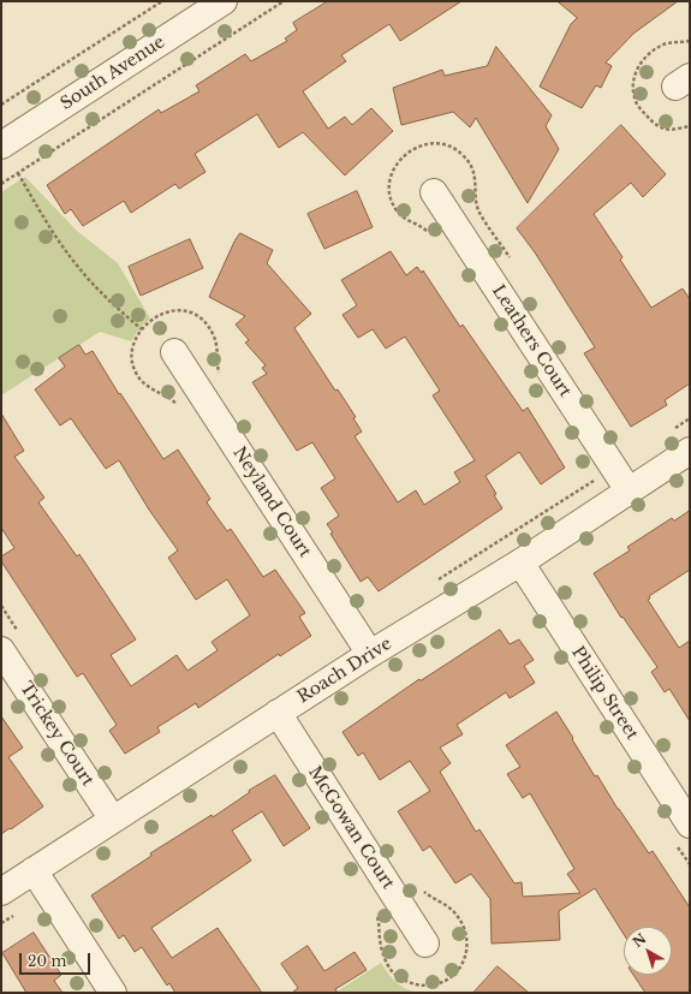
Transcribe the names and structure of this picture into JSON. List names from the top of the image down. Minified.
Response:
{"streets":{"street":["South Avenue","Leathers Court","Neyland Court","Roach Drive","Philip Street","Trickey Court","McGowan Court"]},"crossings":[["Leathers Court","Roach Drive"],["Neyland Court","Roach Drive"],["Roach Drive","Philip Street"],["Roach Drive","Trickey Court"],["Roach Drive","McGowan Court"]],"scale_bar":"20 m","north":"top left"}
